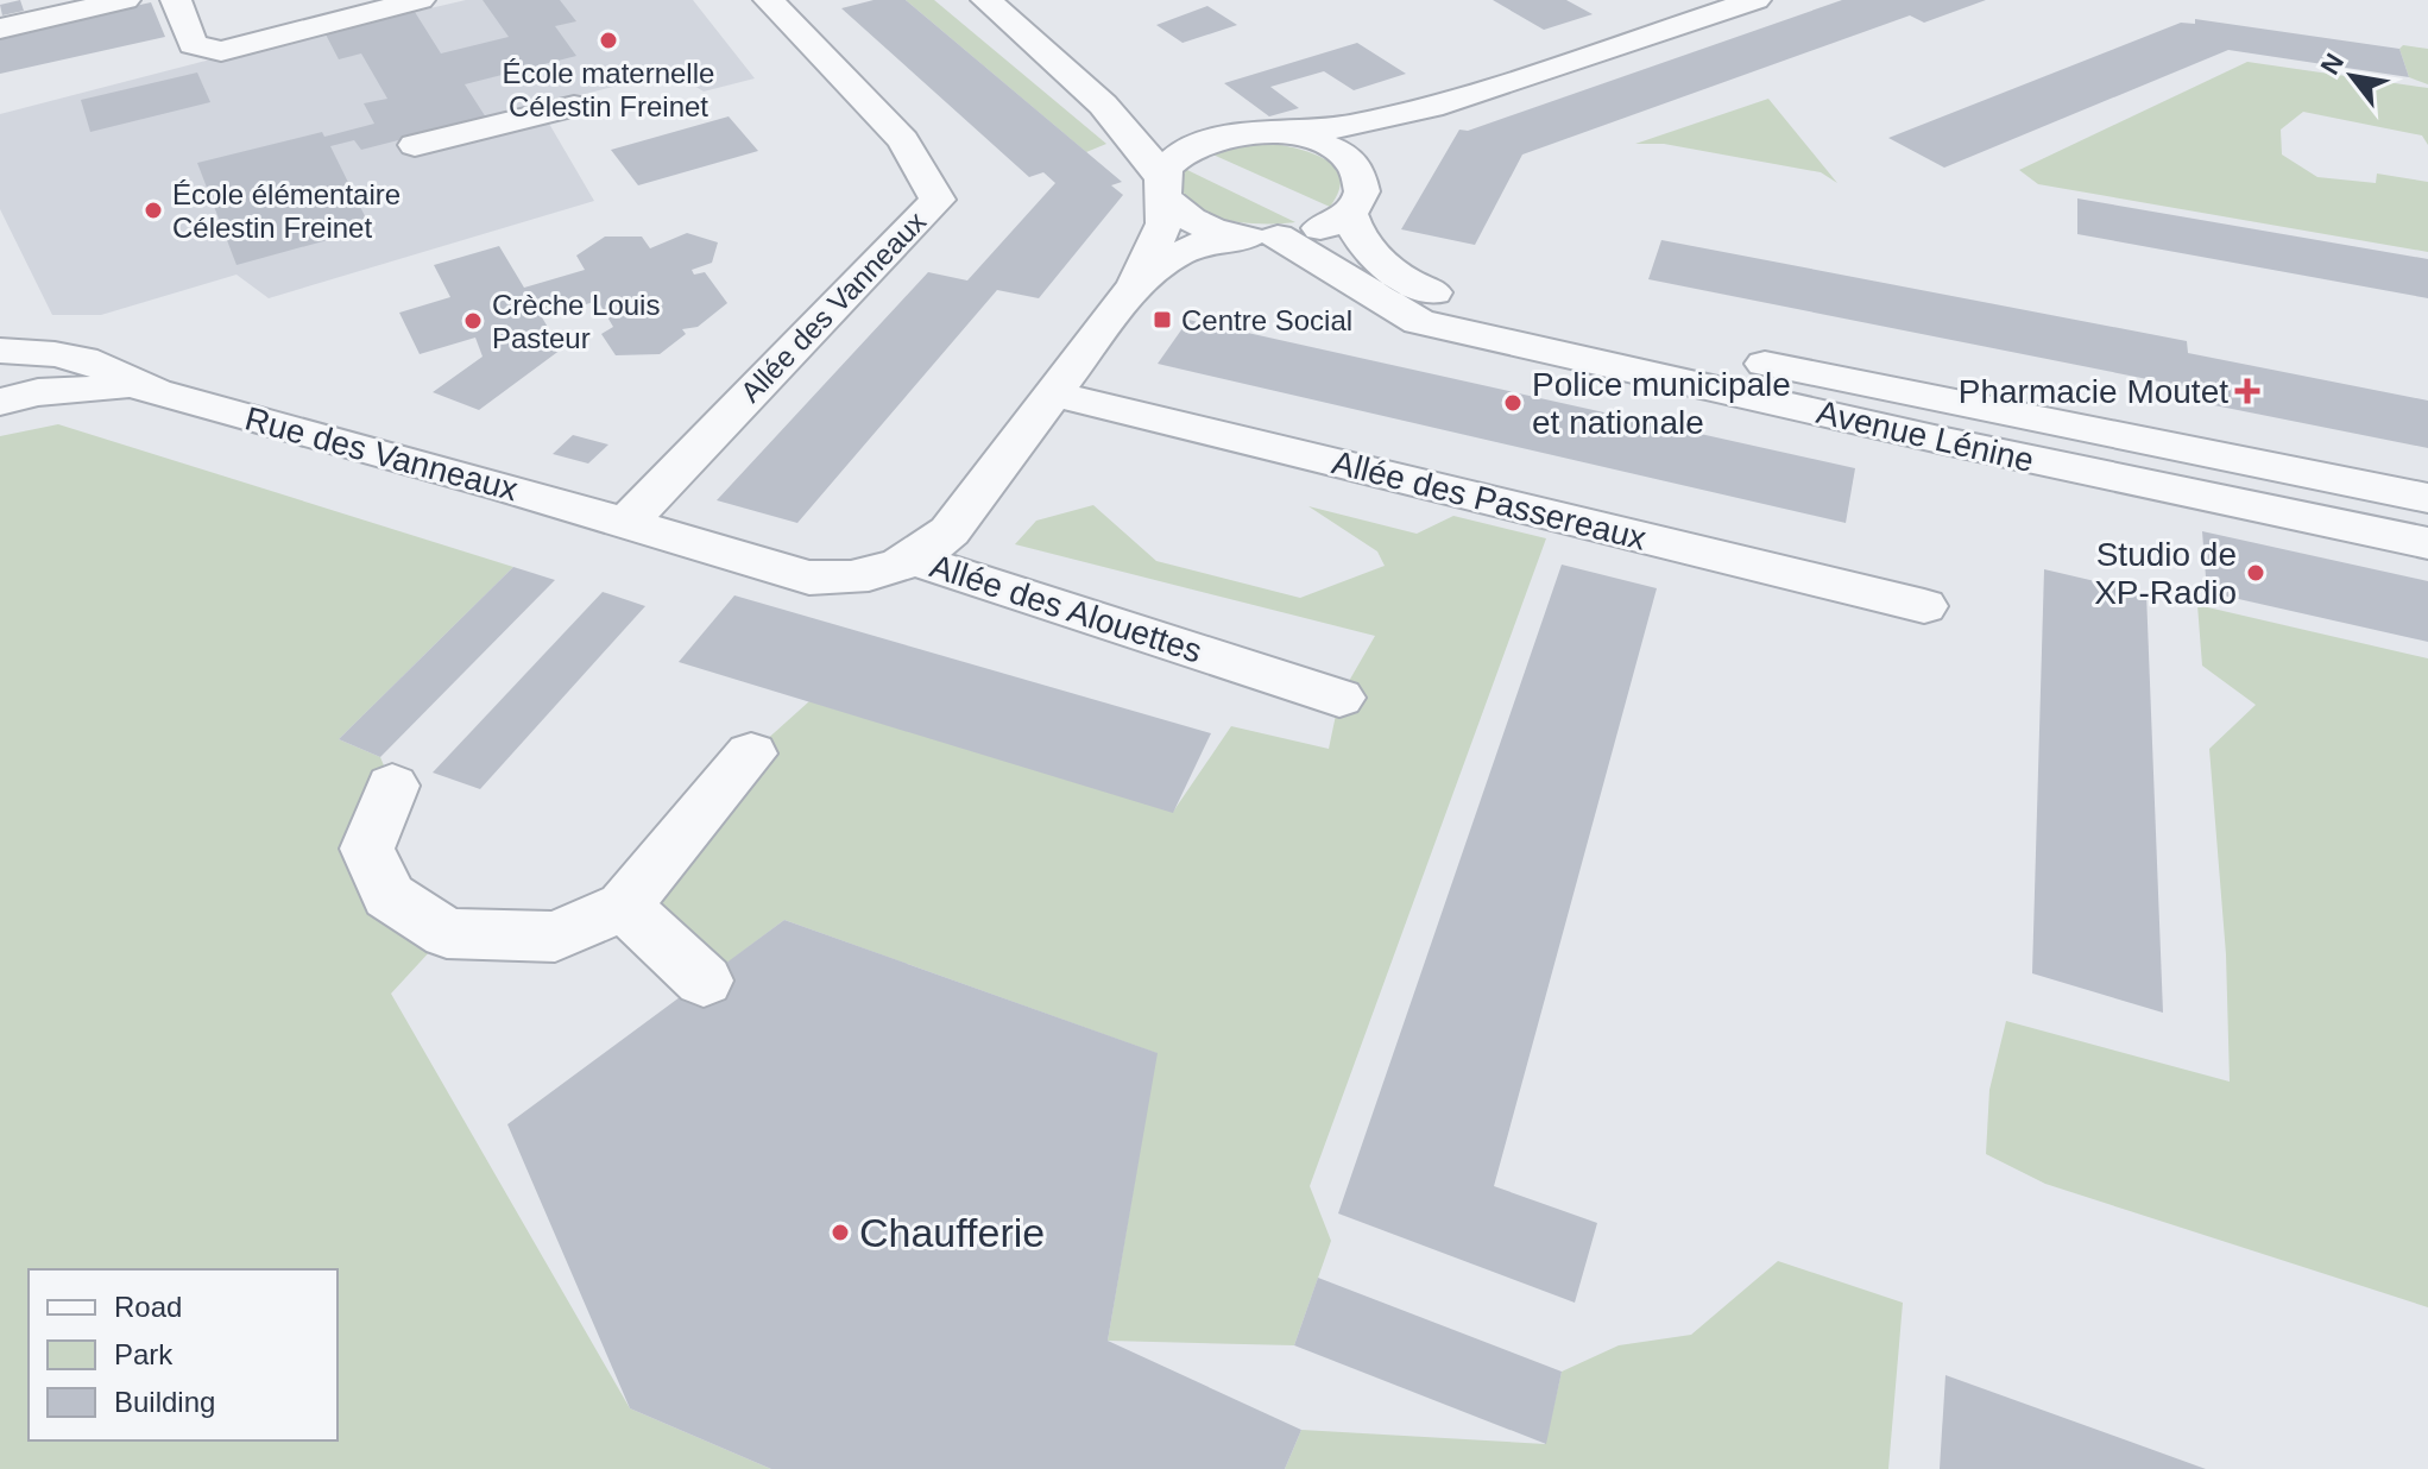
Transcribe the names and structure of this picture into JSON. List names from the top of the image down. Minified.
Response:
{"streets":{"street":["Allée des Vanneaux","Avenue Lénine","Rue des Vanneaux","Allée des Passereaux","Allée des Alouettes"]},"crossings":[["Allée des Vanneaux","Rue des Vanneaux"],["Allée des Vanneaux","Allée des Alouettes"],["Rue des Vanneaux","Allée des Alouettes"]],"places":{"other":["École maternelle Célestin Freinet","École élémentaire Célestin Freinet","Crèche Louis Pasteur","Police municipale et nationale","Studio de XP-Radio","Chaufferie"],"transit":["Centre Social"],"health":["Pharmacie Moutet"]},"legend":["Road","Park","Building"],"north":"top left"}
